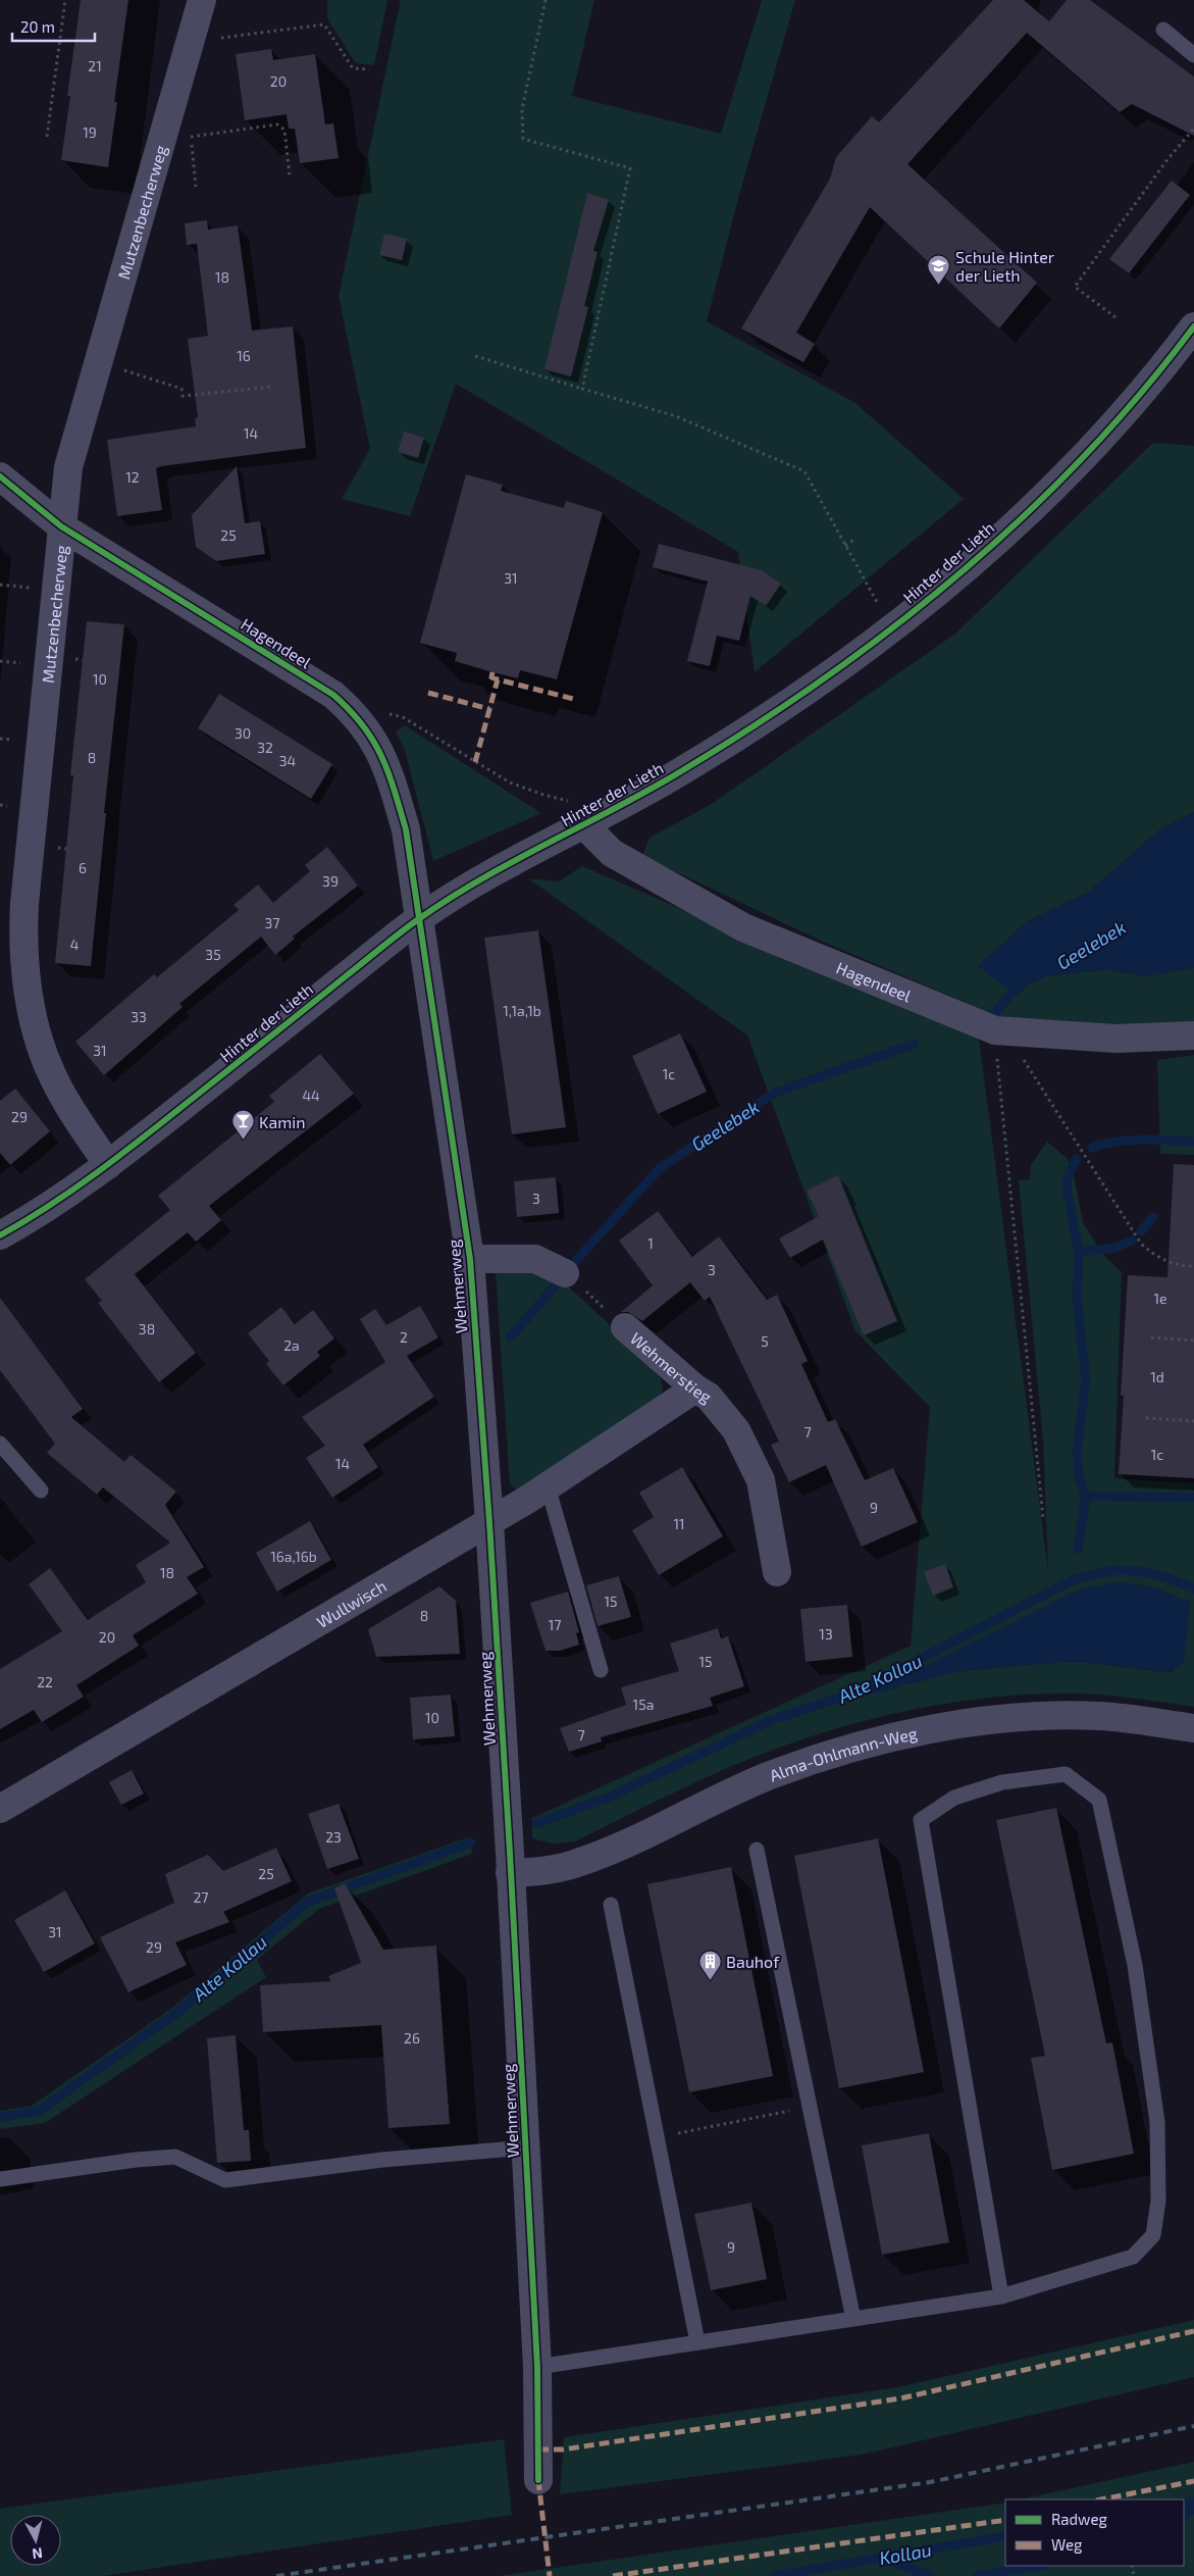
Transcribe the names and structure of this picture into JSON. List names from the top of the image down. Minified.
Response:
{"streets":{"street":["Mutzenbecherweg","Hinter der Lieth","Hagendeel","Wehmerweg","Wehmerstieg","Wullwisch","Alma-Ohlmann-Weg"]},"crossings":[["Mutzenbecherweg","Hinter der Lieth"],["Mutzenbecherweg","Hagendeel"],["Hinter der Lieth","Hagendeel"],["Hinter der Lieth","Wehmerweg"],["Hagendeel","Wehmerweg"],["Wehmerweg","Wullwisch"],["Wehmerweg","Alma-Ohlmann-Weg"],["Wehmerstieg","Wullwisch"]],"water":["Geelebek","Alte Kollau","Kollau"],"places":{"school or university":["Schule Hinter der Lieth"],"bar":["Kamin"],"building":["Bauhof"]},"house_numbers":["21","20","19","18","16","14","12","25","31","10","30","32","8","34","6","39","37","4","35","1,1a,1b","33","31","1c","44","29","3","1","3","1e","38","2","5","2a","1d","7","1c","14","9","11","16a,16b","18","15","8","17","13","20","15","22","15a","10","7","23","25","27","31","29","26","9"],"legend":["Radweg","Weg"],"scale_bar":"20 m","north":"bottom"}
